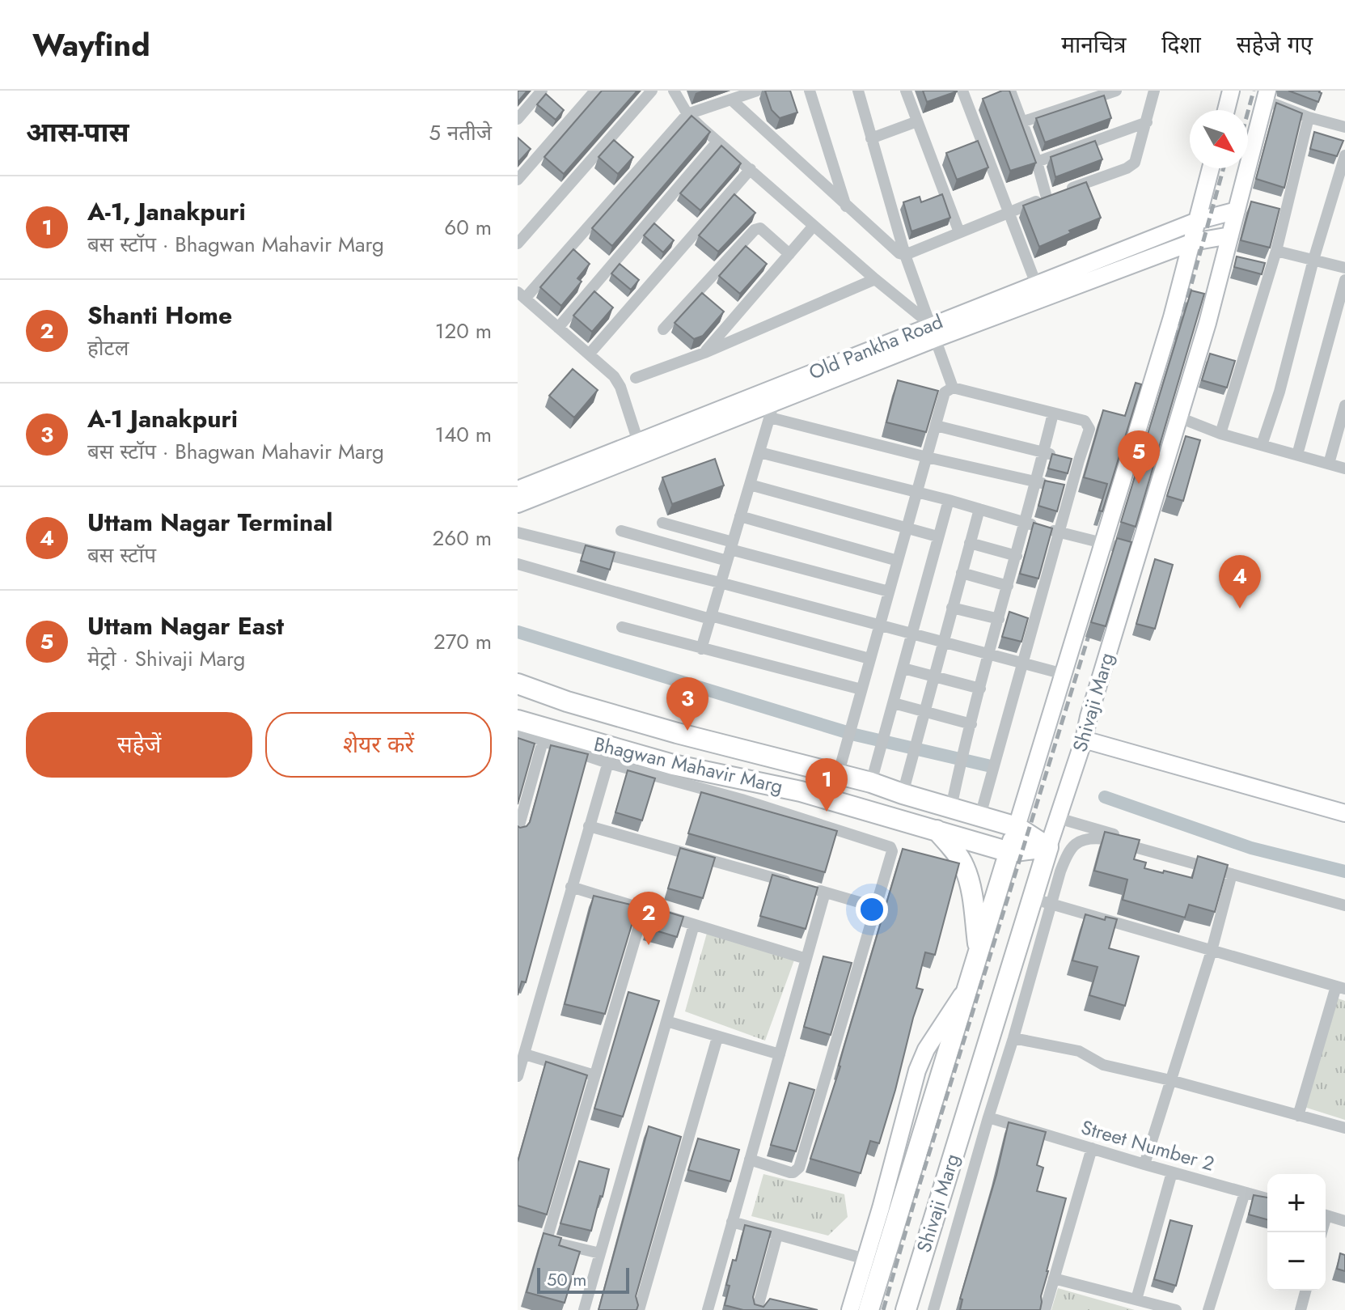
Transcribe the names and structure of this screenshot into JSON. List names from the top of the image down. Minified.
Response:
{"streets":{"main road":["Shivaji Marg","Bhagwan Mahavir Marg"],"street":["Old Pankha Road","Street Number 2"]},"crossings":[["Old Pankha Road","Shivaji Marg"],["Shivaji Marg","Bhagwan Mahavir Marg"]],"scale_bar":"50 m","north":"bottom right","page":{"header":"Wayfind","nav":["मानचित्र","दिशा","सहेजे गए"],"heading":["आस-पास","5 नतीजे"],"list":[{"mark":"1","name":"A-1, Janakpuri","note":"बस स्टॉप · Bhagwan Mahavir Marg","value":"60 m"},{"mark":"2","name":"Shanti Home","note":"होटल","value":"120 m"},{"mark":"3","name":"A-1 Janakpuri","note":"बस स्टॉप · Bhagwan Mahavir Marg","value":"140 m"},{"mark":"4","name":"Uttam Nagar Terminal","note":"बस स्टॉप","value":"260 m"},{"mark":"5","name":"Uttam Nagar East","note":"मेट्रो · Shivaji Marg","value":"270 m"}],"pins":["5","4","3","1","2"],"buttons":["सहेजें","शेयर करें"],"map_buttons":["+","−"],"scale":"50 m"}}
